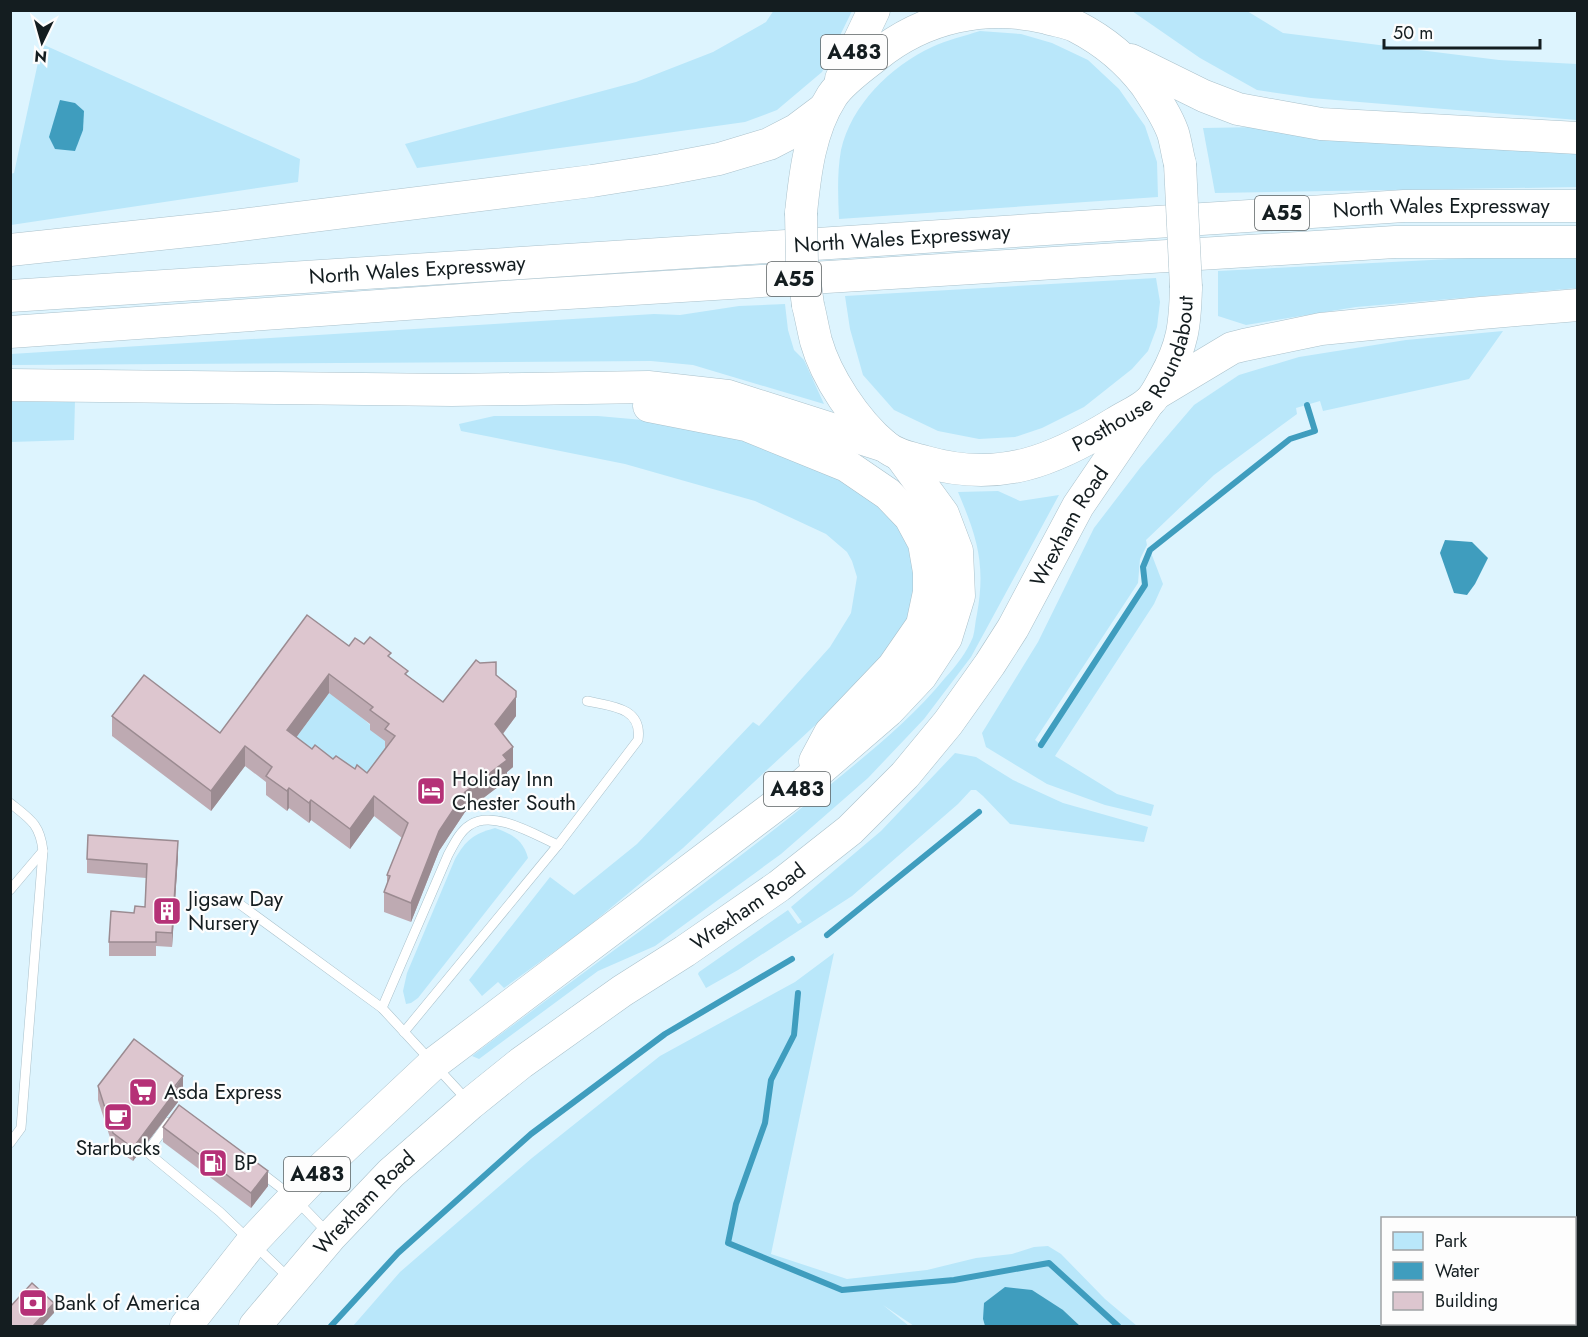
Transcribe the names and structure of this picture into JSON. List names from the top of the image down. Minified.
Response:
{"streets":{"highway":["A483","North Wales Expressway","A55","Posthouse Roundabout","Wrexham Road"]},"crossings":[["A483","Posthouse Roundabout"],["Posthouse Roundabout","Wrexham Road"]],"places":{"hotel":["Holiday Inn Chester South"],"building":["Jigsaw Day Nursery"],"supermarket":["Asda Express"],"cafe":["Starbucks"],"fuel station":["BP"],"bank":["Bank of America"]},"legend":["Park","Water","Building"],"scale_bar":"50 m","north":"bottom"}
